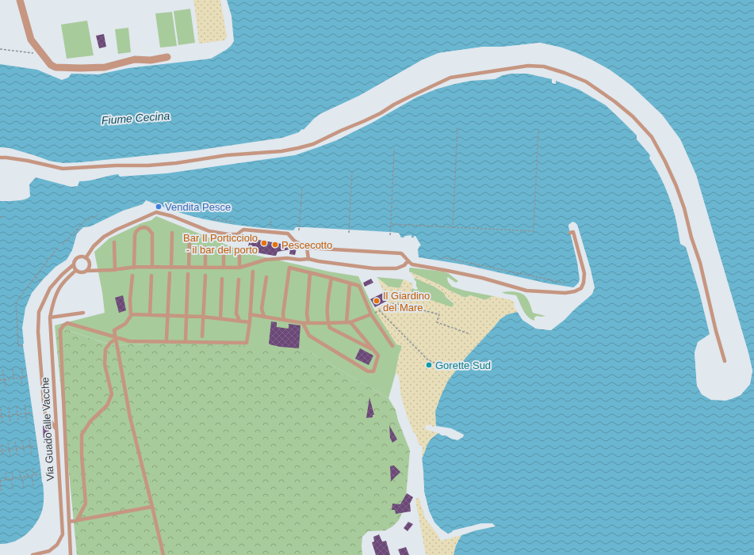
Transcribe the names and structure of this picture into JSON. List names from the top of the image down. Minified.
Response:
{"streets":{"lane":["Via Guado alle Vacche"]},"water":["Fiume Cecina"],"places":["Vendita Pesce","Bar Il Porticciolo - il bar del porto","Pescecotto","Il Giardino del Mare","Gorette Sud"]}
